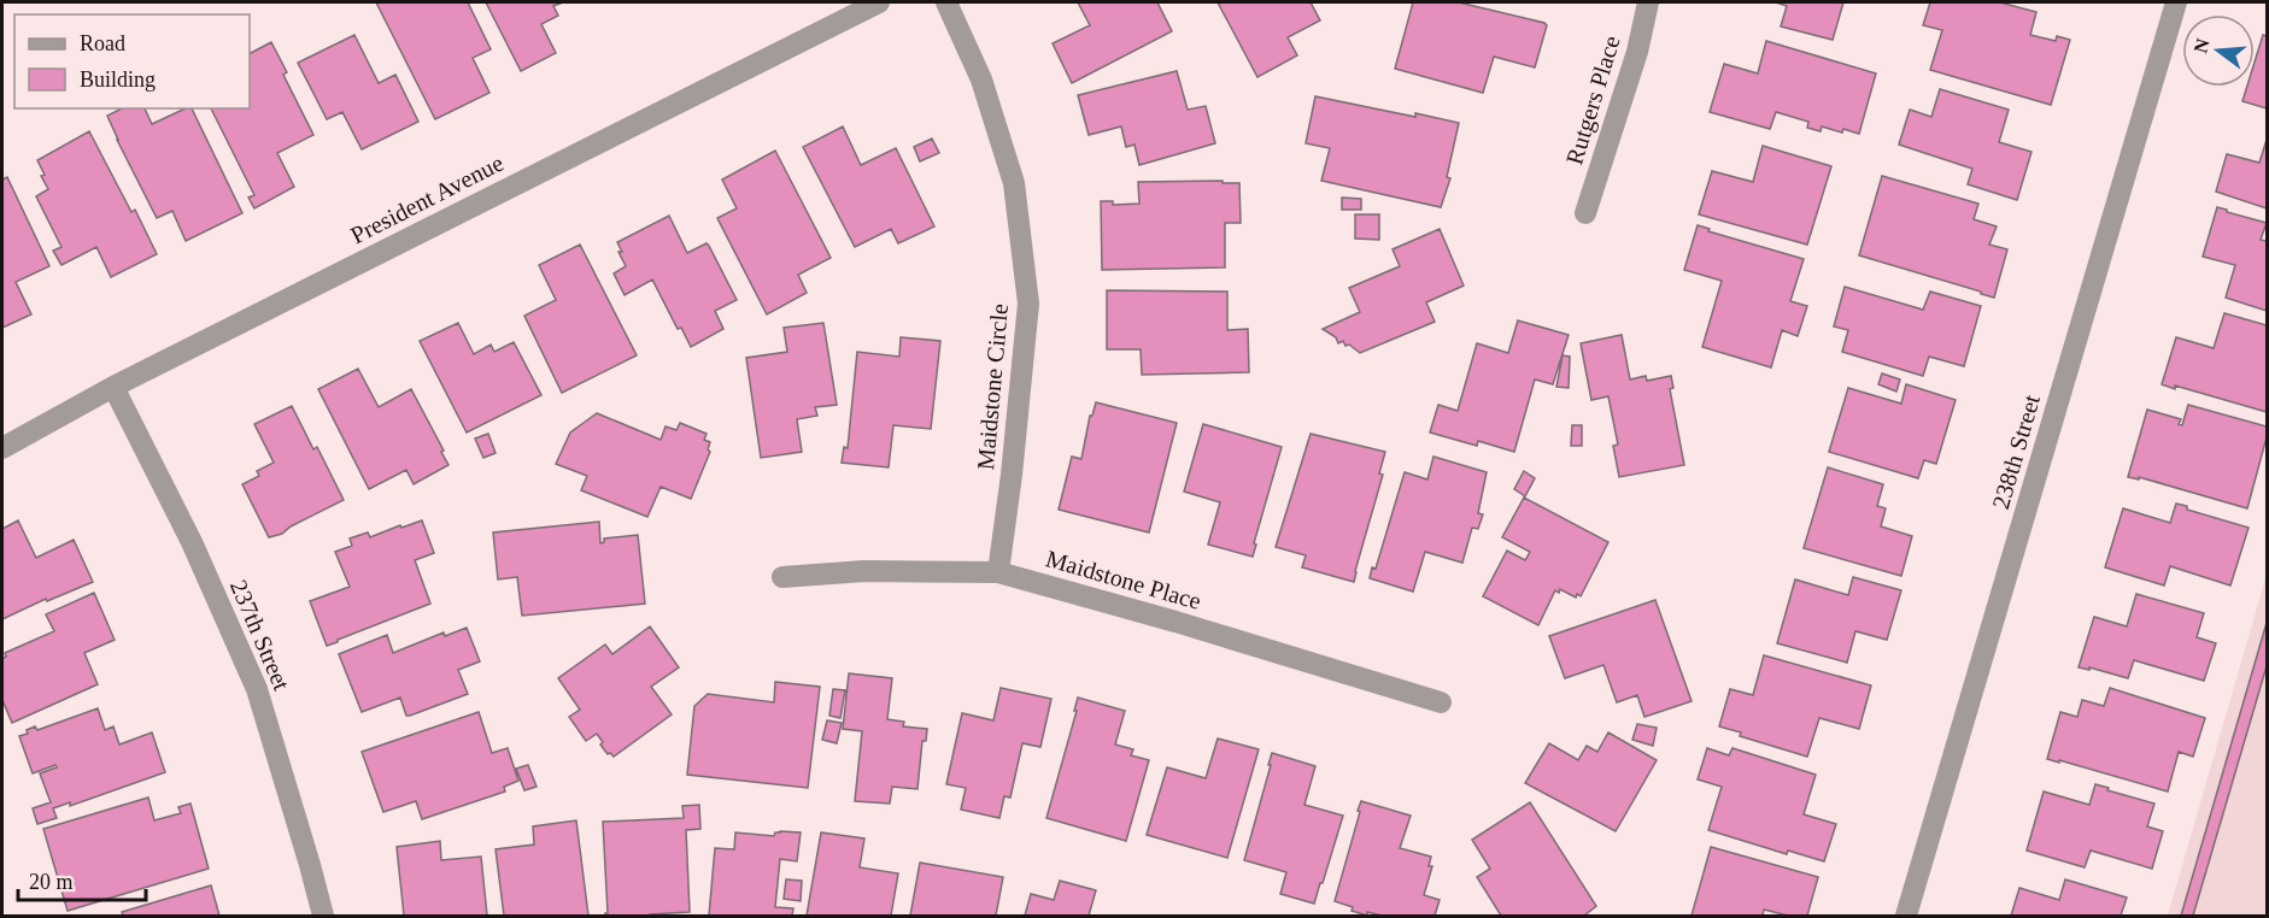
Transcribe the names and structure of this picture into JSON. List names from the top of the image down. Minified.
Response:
{"streets":{"street":["Rutgers Place","President Avenue","Maidstone Circle","238th Street","Maidstone Place","237th Street"]},"crossings":[["President Avenue","237th Street"],["Maidstone Circle","Maidstone Place"]],"legend":["Road","Building"],"scale_bar":"20 m","north":"left"}
